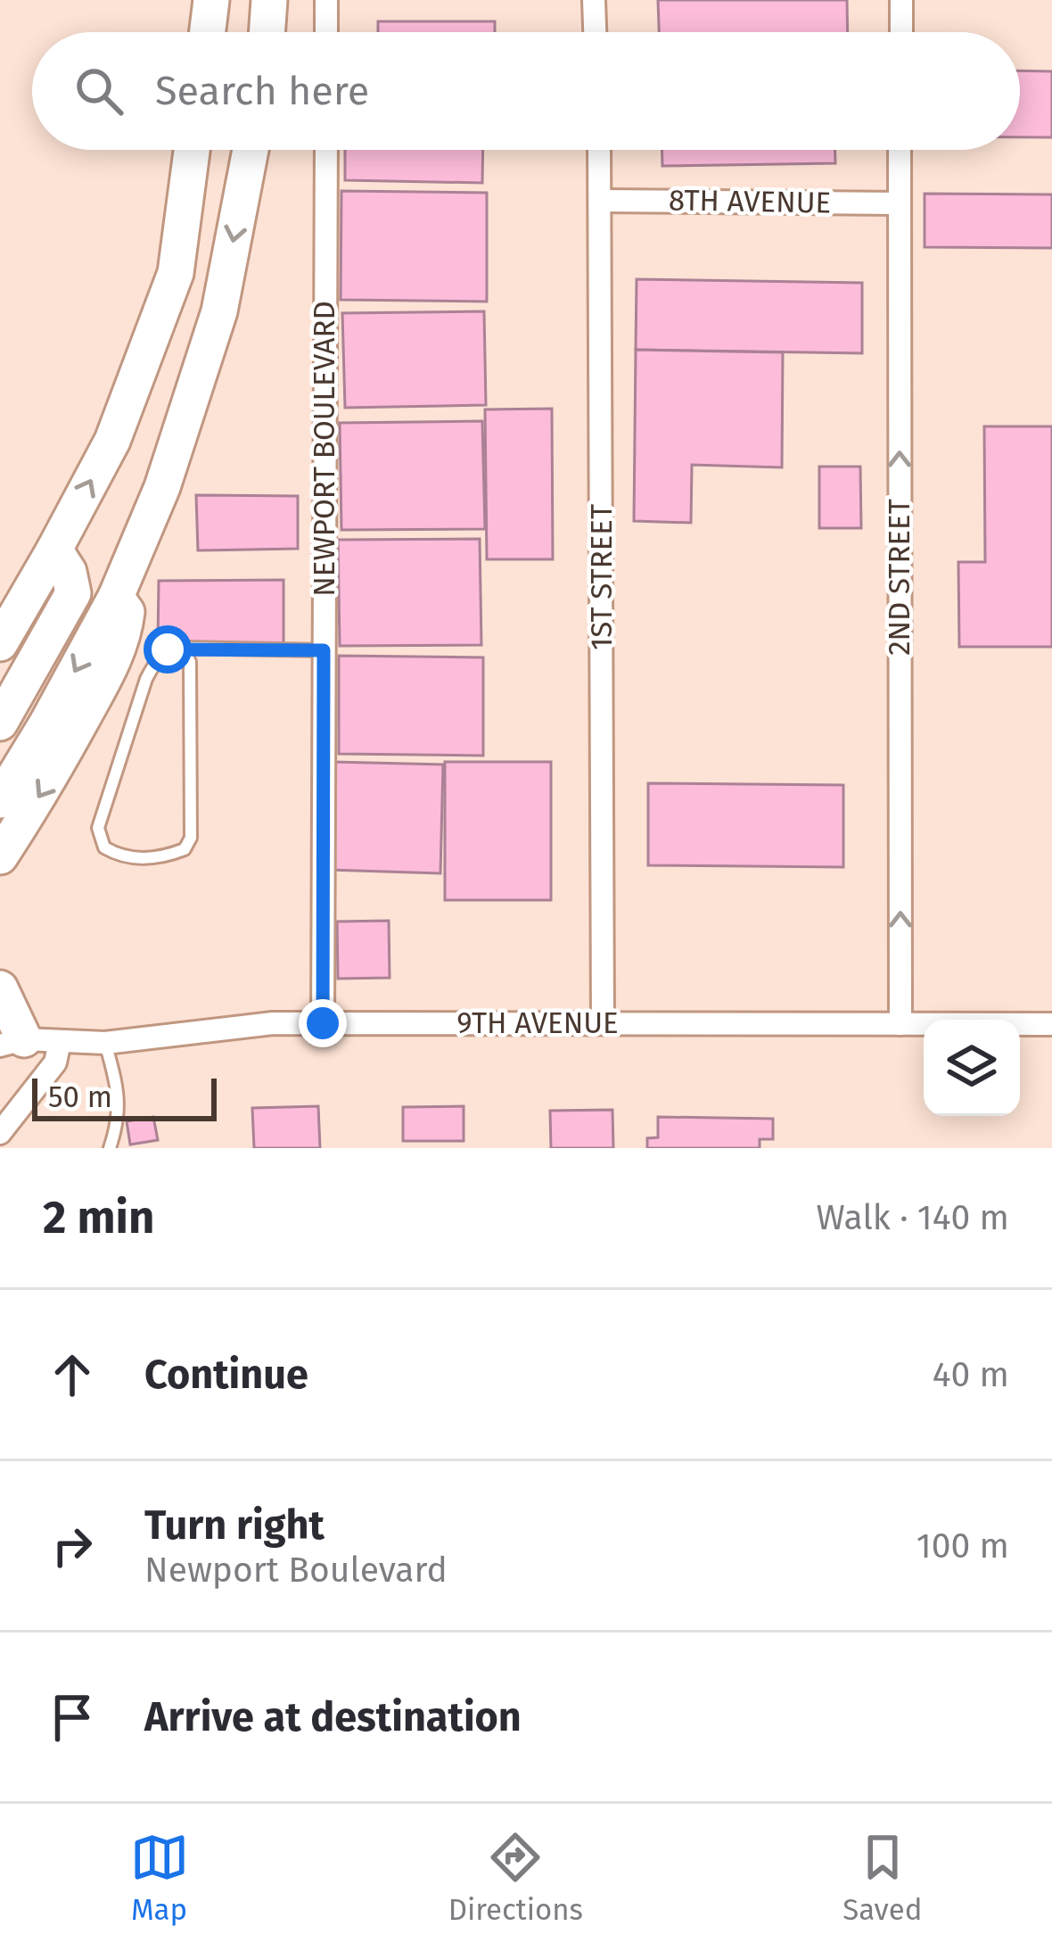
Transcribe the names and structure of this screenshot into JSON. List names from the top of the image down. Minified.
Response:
{"streets":{"street":["8TH AVENUE","NEWPORT BOULEVARD","1ST STREET","2ND STREET","9TH AVENUE"]},"crossings":[["8TH AVENUE","1ST STREET"],["8TH AVENUE","2ND STREET"],["NEWPORT BOULEVARD","9TH AVENUE"],["1ST STREET","9TH AVENUE"],["2ND STREET","9TH AVENUE"]],"one_way":["2ND STREET"],"scale_bar":"50 m","page":{"search":"Search here","scale":"50 m","heading":["2 min","Walk · 140 m"],"list":[["Continue","40 m"],["Turn right","Newport Boulevard","100 m"],"Arrive at destination"],"nav":["Map","Directions","Saved"]}}
